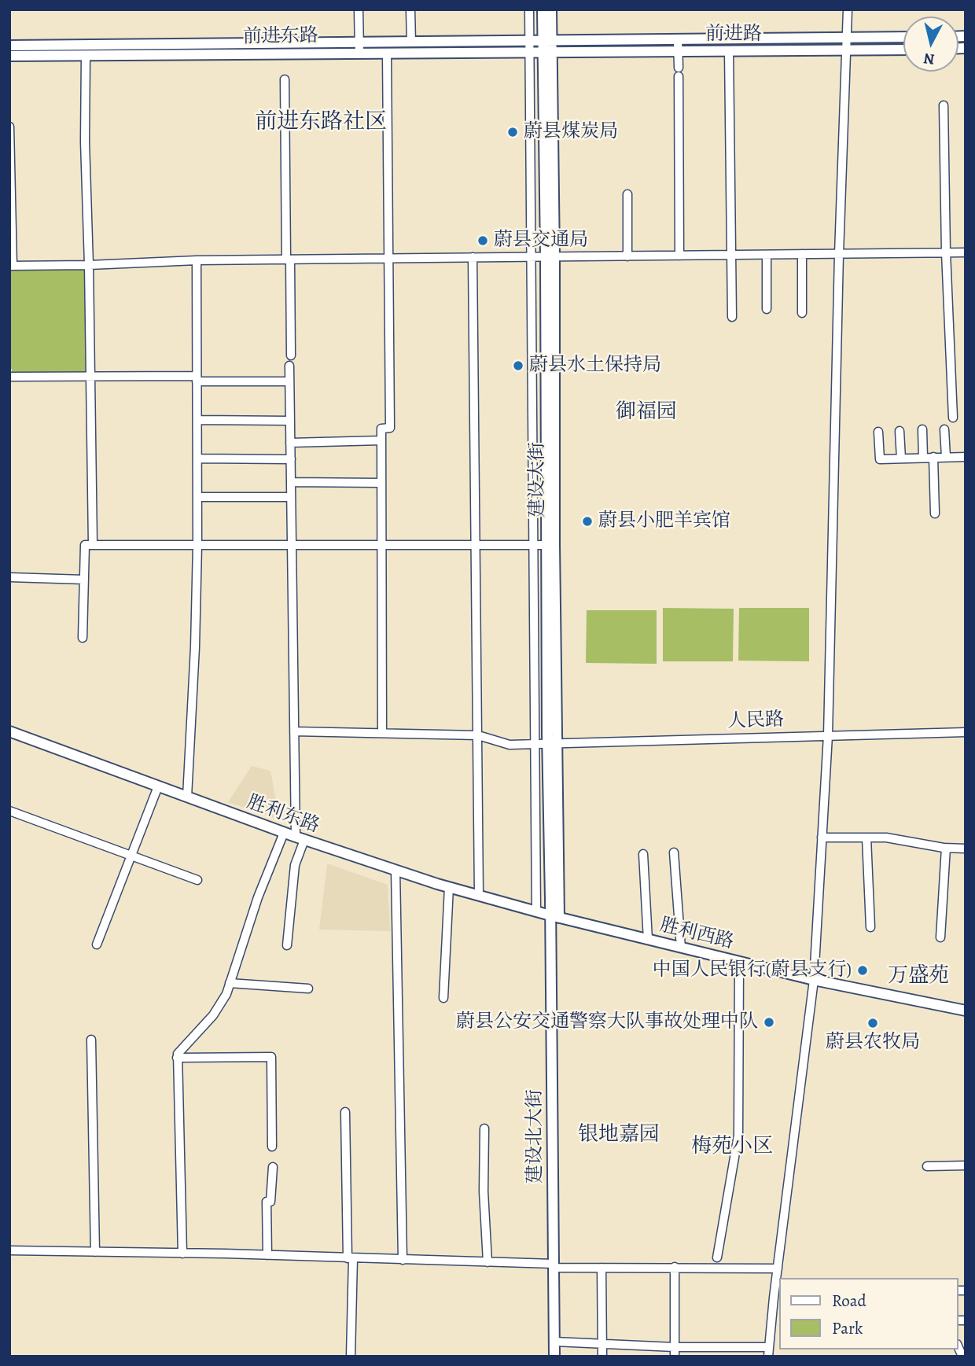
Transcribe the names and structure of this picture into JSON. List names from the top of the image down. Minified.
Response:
{"streets":{"main road":["前进路","前进东路","建设大街","胜利东路","胜利西路","建设北大街"],"street":["人民路"]},"crossings":[["前进路","前进东路"],["前进路","建设大街"],["前进东路","建设大街"],["建设大街","人民路"],["建设大街","胜利东路"],["建设大街","胜利西路"],["建设大街","建设北大街"],["胜利东路","胜利西路"],["胜利东路","建设北大街"],["胜利西路","建设北大街"]],"districts":["前进东路社区","御福园","万盛苑","银地嘉园","梅苑小区"],"places":["蔚县煤炭局","蔚县交通局","蔚县水土保持局","蔚县小肥羊宾馆","中国人民银行(蔚县支行)","蔚县公安交通警察大队事故处理中队","蔚县农牧局"],"legend":["Road","Park"],"north":"bottom"}
